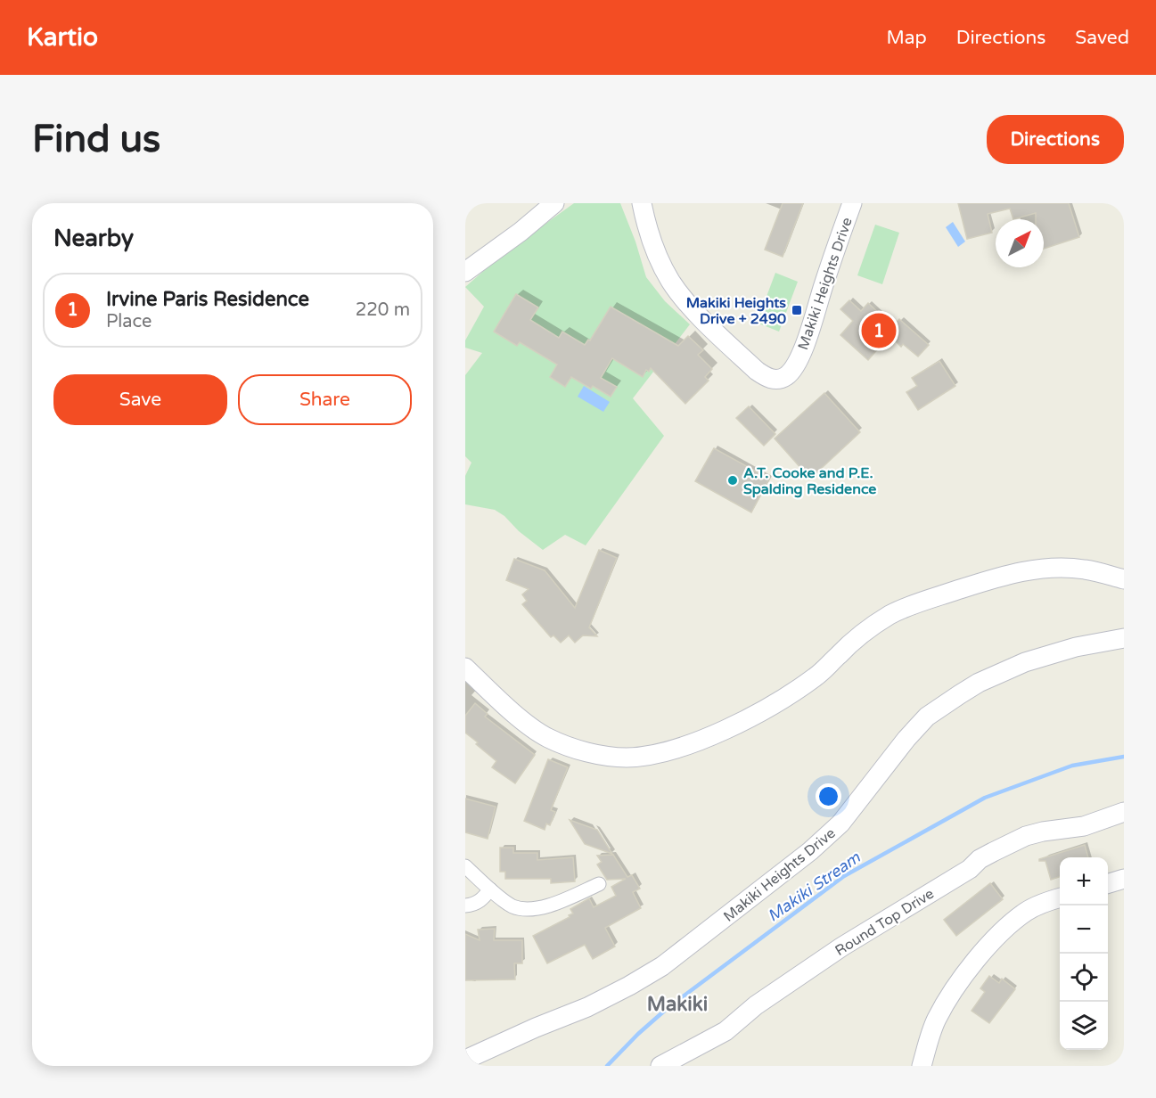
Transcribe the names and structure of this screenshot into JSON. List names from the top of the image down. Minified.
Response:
{"streets":{"street":["Makiki Heights Drive","Round Top Drive"]},"districts":["Makiki"],"water":["Makiki Stream"],"places":{"transit":["Makiki Heights Drive + 2490"],"other":["A.T. Cooke and P.E. Spalding Residence"]},"north":"top right","page":{"header":"Kartio","nav":["Map","Directions","Saved"],"buttons":["Directions",["Save","Share"]],"title":"Find us","heading":"Nearby","list":[{"mark":"1","name":"Irvine Paris Residence","note":"Place","value":"220 m"}],"pins":"1","map_buttons":["+","−"]}}
